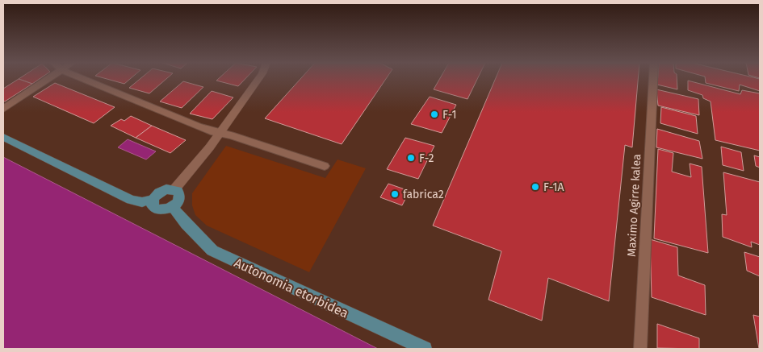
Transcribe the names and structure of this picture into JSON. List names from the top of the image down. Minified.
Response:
{"streets":{"main road":["Autonomia etorbidea"],"street":["Maximo Agirre kalea"]},"places":["F-1","F-2","F-1A","fabrica2"]}
